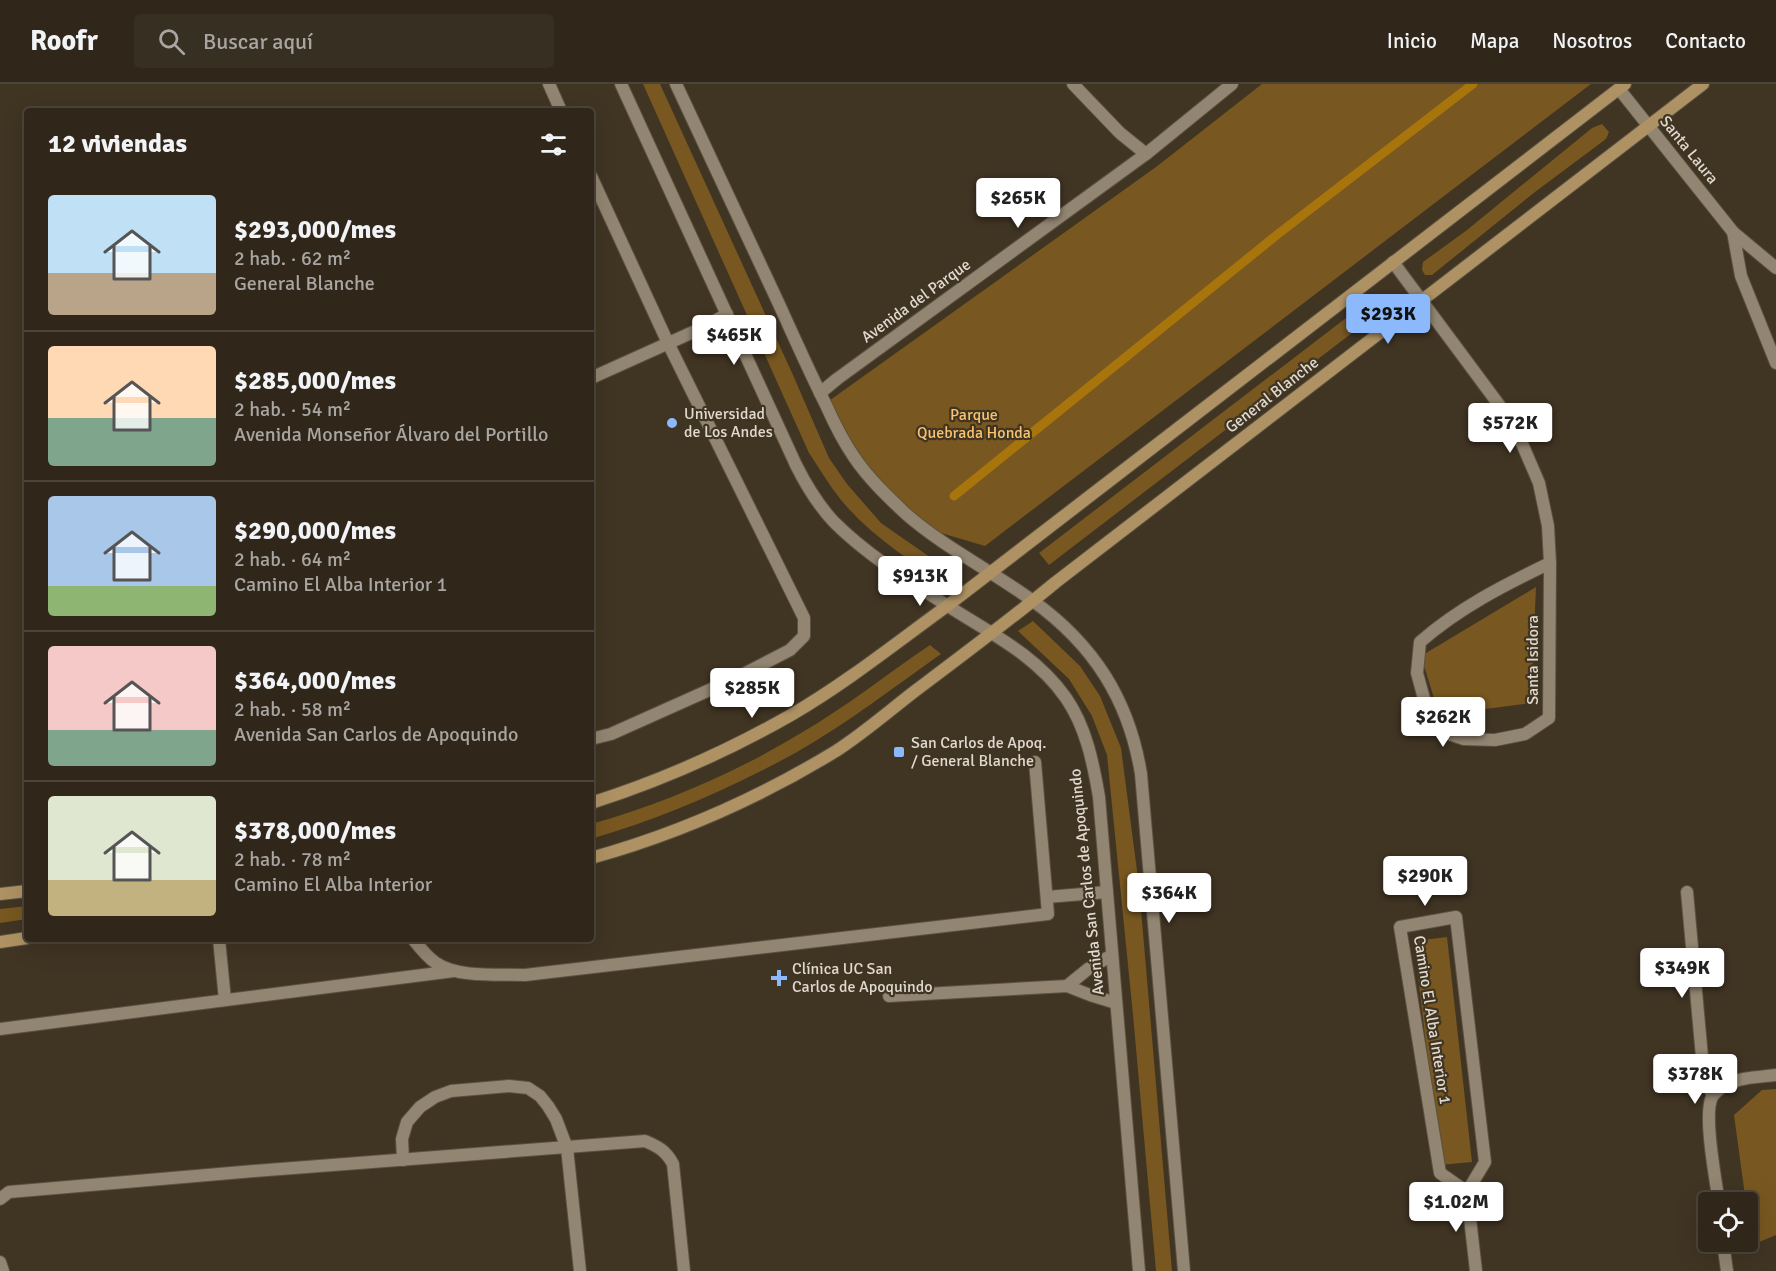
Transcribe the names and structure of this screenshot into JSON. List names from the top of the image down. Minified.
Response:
{"streets":{"main road":["General Blanche"],"street":["Santa Laura","Avenida del Parque","Santa Isidora","Avenida San Carlos de Apoquindo","Camino El Alba Interior 1"]},"crossings":[["Santa Laura","General Blanche"],["General Blanche","Santa Isidora"],["General Blanche","Avenida San Carlos de Apoquindo"]],"parks":["Parque Quebrada Honda"],"places":{"other":["Universidad de Los Andes"],"transit":["San Carlos de Apoq. / General Blanche"],"health":["Clínica UC San Carlos de Apoquindo"]},"page":{"header":"Roofr","search":"Buscar aquí","nav":["Inicio","Mapa","Nosotros","Contacto"],"heading":"12 viviendas","price":["$265K","$293K","$465K","$572K","$913K","$285K","$262K","$290K","$364K","$349K","$378K","$1.02M"],"list":[{"name":"$293,000/mes","note":"2 hab. · 62 m² · General Blanche"},{"name":"$285,000/mes","note":"2 hab. · 54 m² · Avenida Monseñor Álvaro del Portillo"},{"name":"$290,000/mes","note":"2 hab. · 64 m² · Camino El Alba Interior 1"},{"name":"$364,000/mes","note":"2 hab. · 58 m² · Avenida San Carlos de Apoquindo"},{"name":"$378,000/mes","note":"2 hab. · 78 m² · Camino El Alba Interior"}]}}
